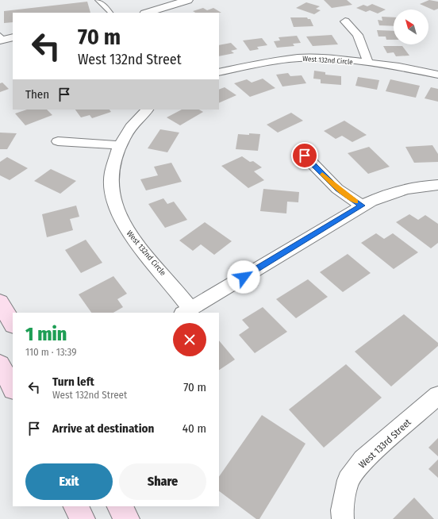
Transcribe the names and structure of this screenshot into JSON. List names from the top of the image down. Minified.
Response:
{"streets":{"street":["West 132nd Circle","West 133rd Street"]},"north":"top left","page":{"turn":["70 m","West 132nd Street"],"then":"Then","heading":["1 min","110 m · 13:39"],"list":[{"name":"Turn left","note":"West 132nd Street","value":"70 m"},{"name":"Arrive at destination","value":"40 m"}],"buttons":["Exit","Share"]}}
